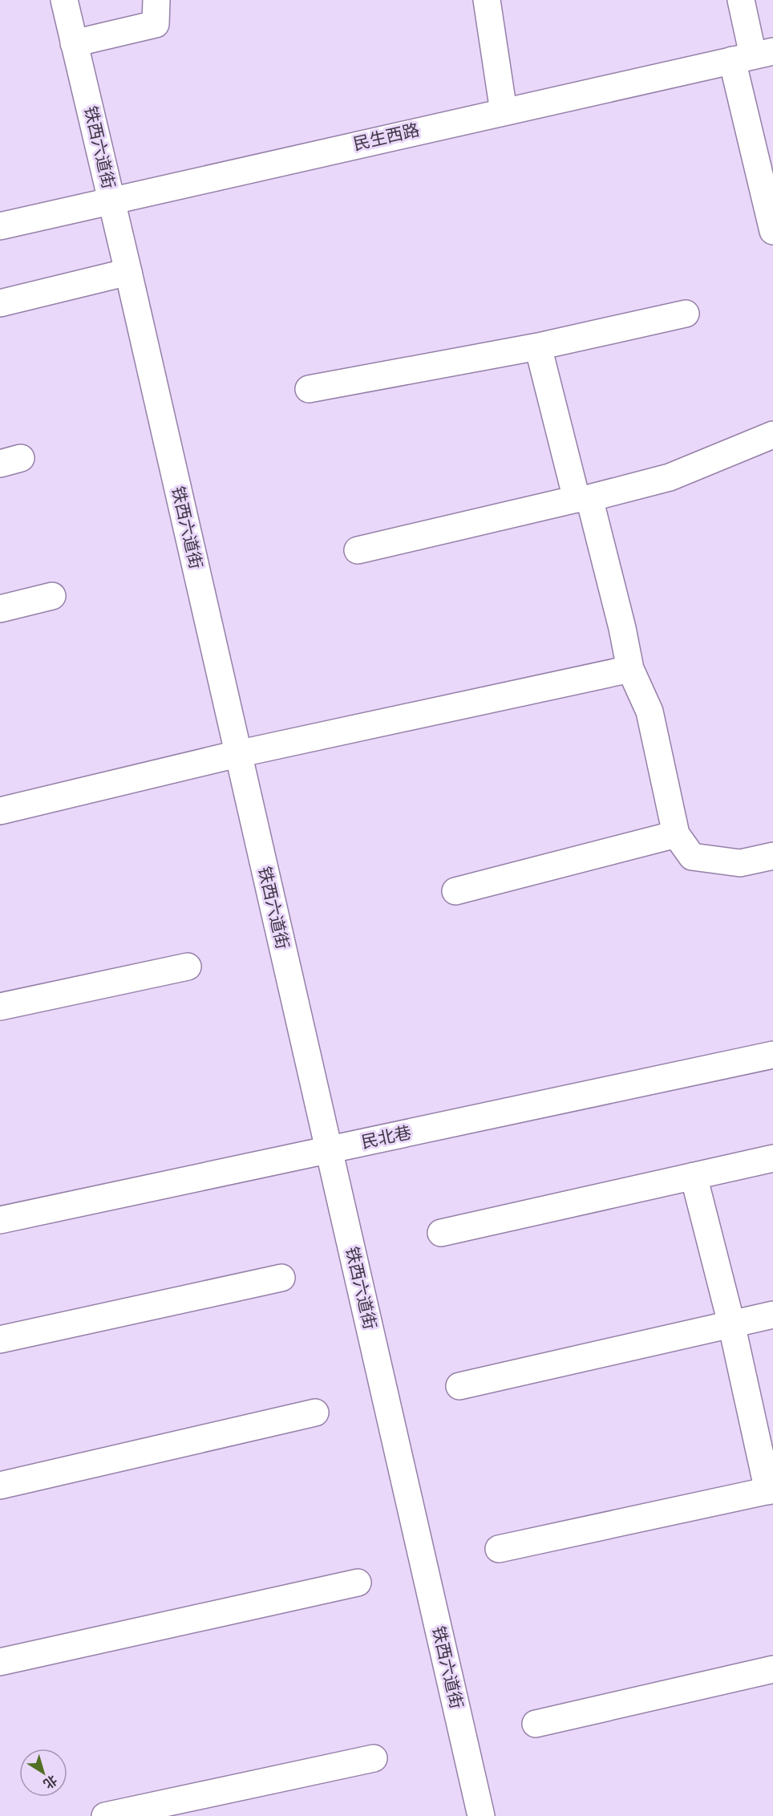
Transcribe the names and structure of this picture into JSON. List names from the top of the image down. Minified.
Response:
{"streets":{"main road":["民生西路","铁西六道街","民北巷"]},"crossings":[["民生西路","铁西六道街"],["铁西六道街","民北巷"]],"north":"bottom right"}
